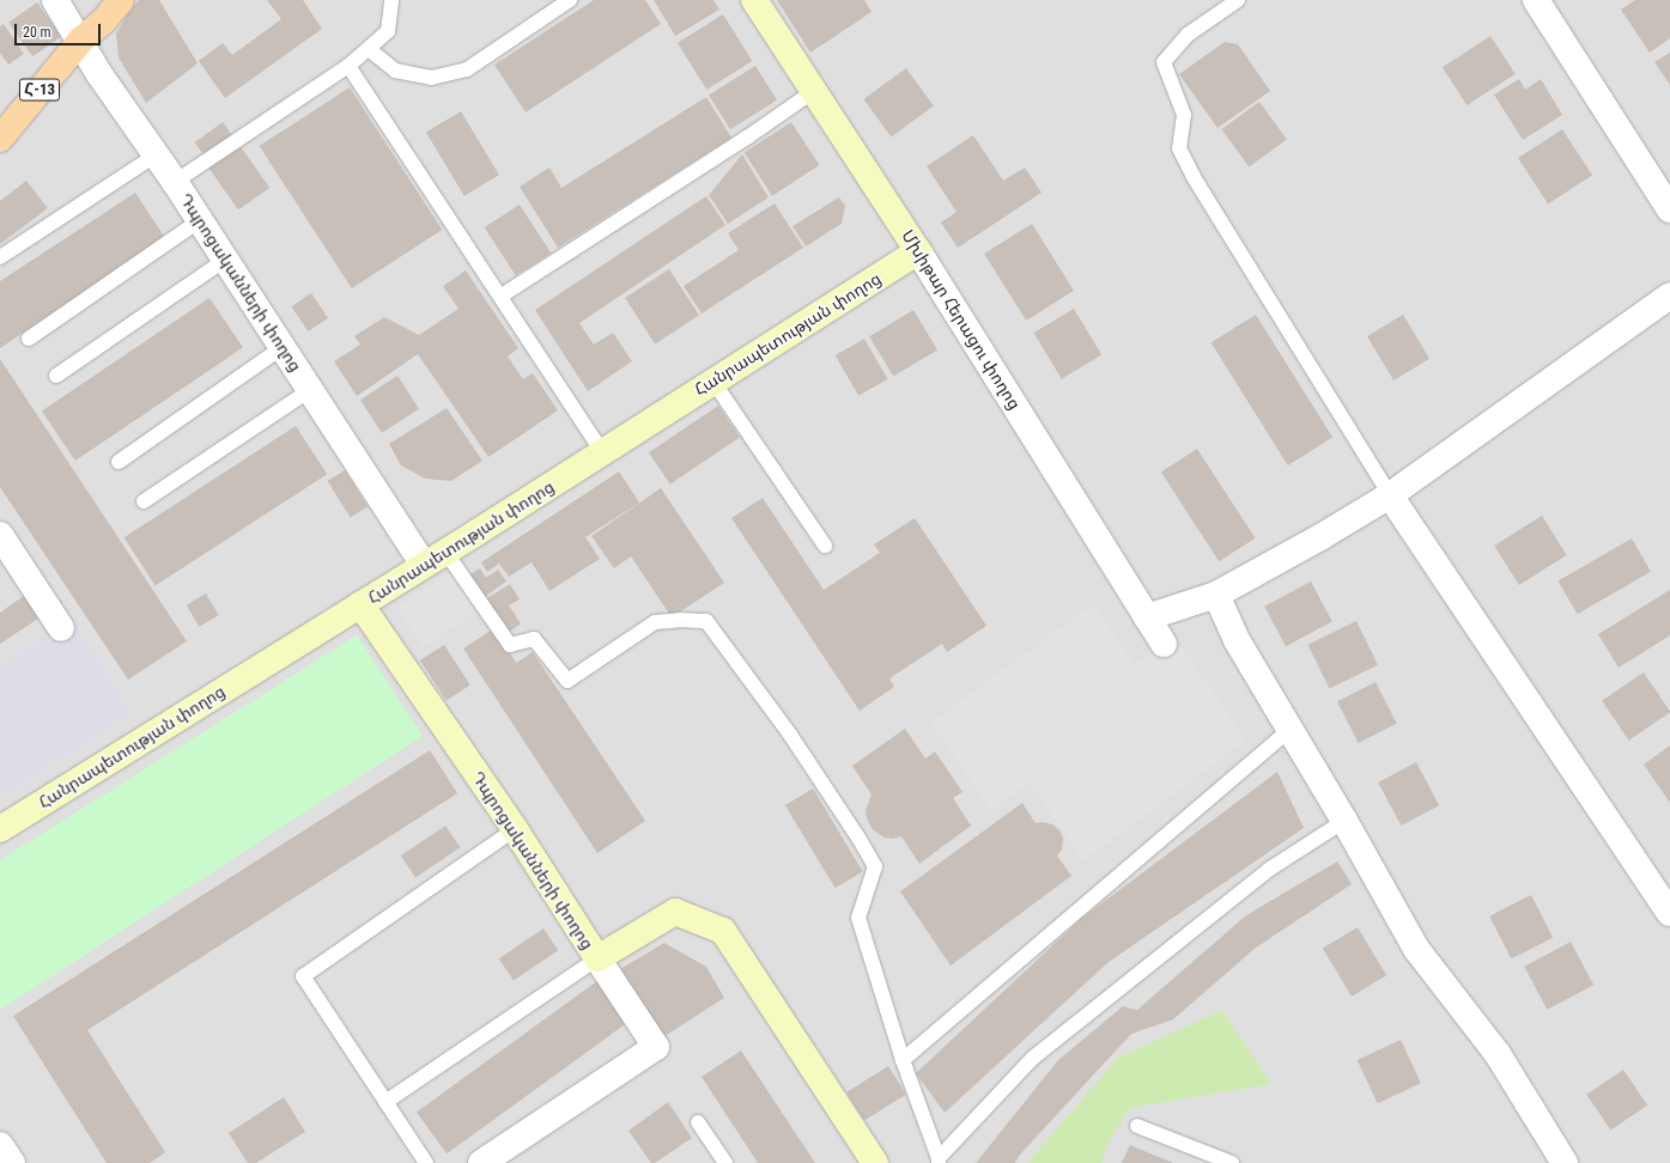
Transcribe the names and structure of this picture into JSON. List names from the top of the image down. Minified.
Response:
{"streets":{"main road":["Հ-13"],"street":["Դպրոցականների փողոց","Մխիթար Հերացու փողոց","Հանրապետության փողոց"]},"crossings":[["Հ-13","Դպրոցականների փողոց"],["Դպրոցականների փողոց","Հանրապետության փողոց"],["Մխիթար Հերացու փողոց","Հանրապետության փողոց"]],"scale_bar":"20 m"}
